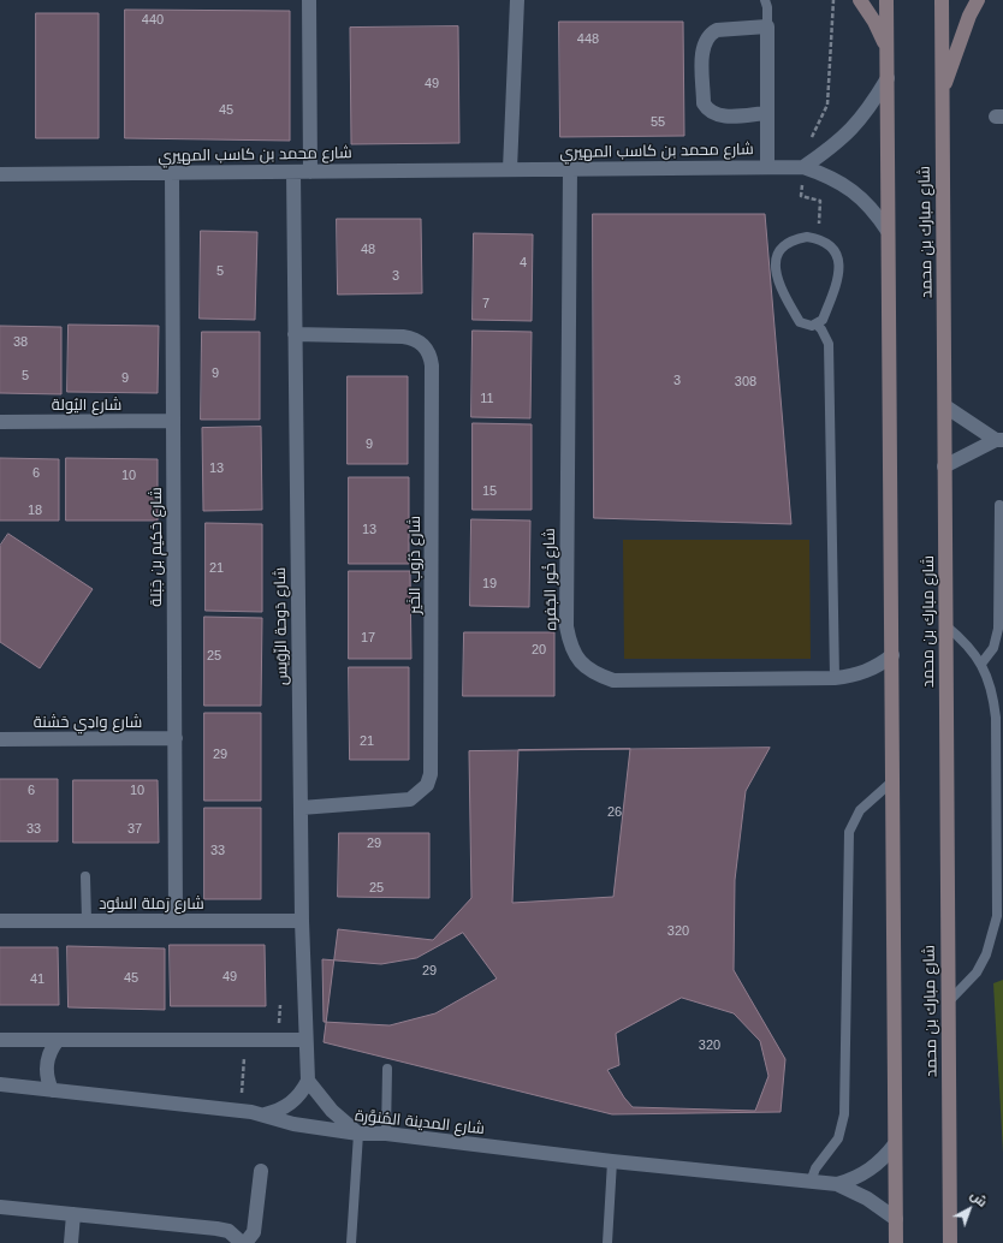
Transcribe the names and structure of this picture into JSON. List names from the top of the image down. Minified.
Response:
{"streets":{"main road":["شارع مبارك بن محمد"],"street":["شارع محمد بن كاسب المهيري","شارع اليُولة","شارع حَكِيم بن جَبَلة","شارع دُرُوب الخَير","شارع خُور الجَفره","شارع دَوحة الرِّوَيس","شارع وادِي حَشنة","شارع رَملة السُّود","شارع المدينة المُنوَّرة"]},"crossings":[["شارع محمد بن كاسب المهيري","شارع حَكِيم بن جَبَلة"],["شارع محمد بن كاسب المهيري","شارع خُور الجَفره"],["شارع محمد بن كاسب المهيري","شارع دَوحة الرِّوَيس"],["شارع اليُولة","شارع حَكِيم بن جَبَلة"],["شارع حَكِيم بن جَبَلة","شارع وادِي حَشنة"],["شارع حَكِيم بن جَبَلة","شارع رَملة السُّود"],["شارع دُرُوب الخَير","شارع دَوحة الرِّوَيس"],["شارع دَوحة الرِّوَيس","شارع رَملة السُّود"]],"house_numbers":["440","448","49","45","55","48","4","5","3","7","38","9","5","9","3","308","11","9","13","6","10","15","18","13","21","19","17","20","25","21","29","6","10","26","33","37","29","33","25","320","29","49","45","41","320"],"north":"top right"}
